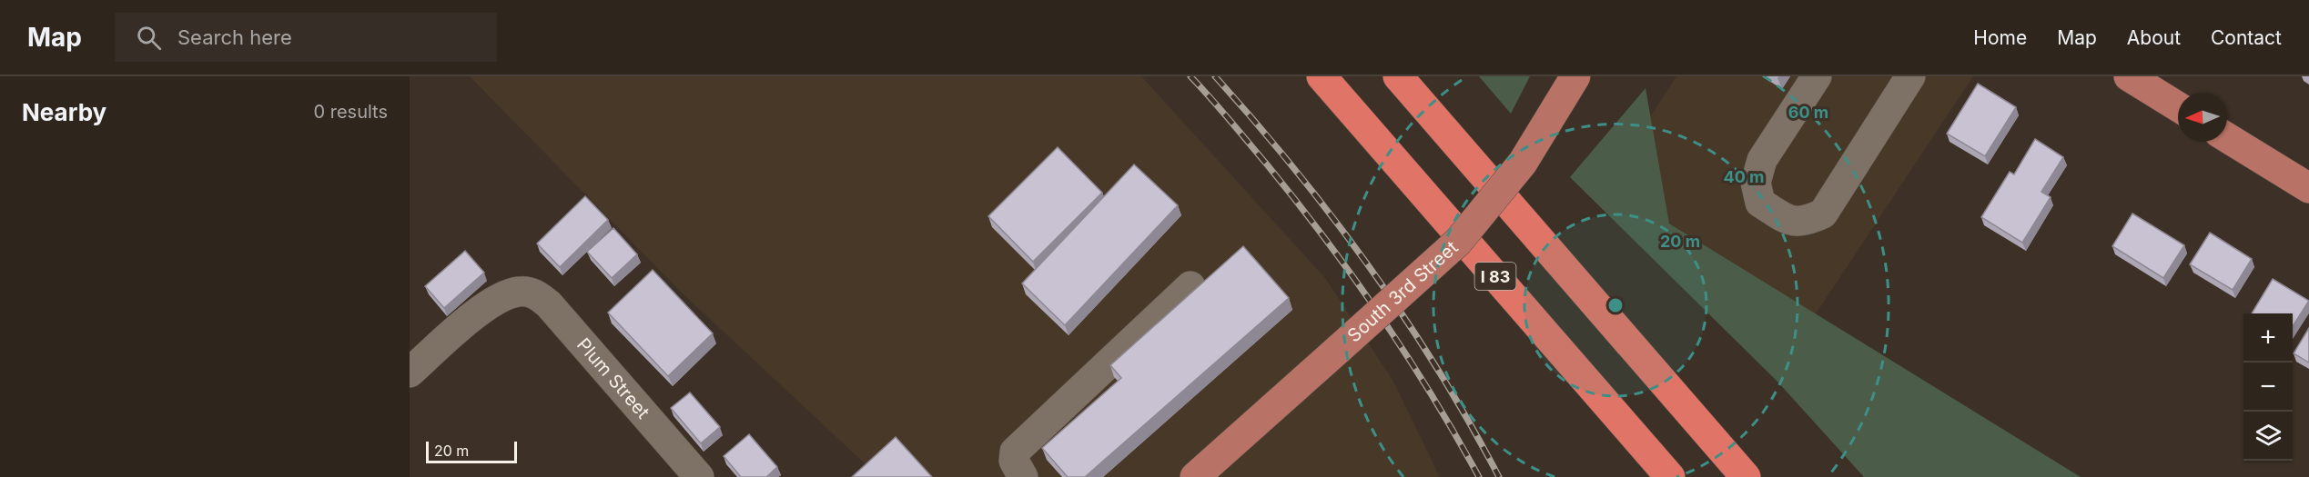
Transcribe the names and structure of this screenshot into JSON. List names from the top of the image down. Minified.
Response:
{"streets":{"highway":["I 83"],"main road":["South 3rd Street"],"street":["Plum Street"]},"scale_bar":"20 m","north":"left","page":{"header":"Map","search":"Search here","nav":["Home","Map","About","Contact"],"heading":["Nearby","0 results"],"map_buttons":["+","−"],"scale":"20 m"},"rings":["60 m","40 m","20 m"]}
